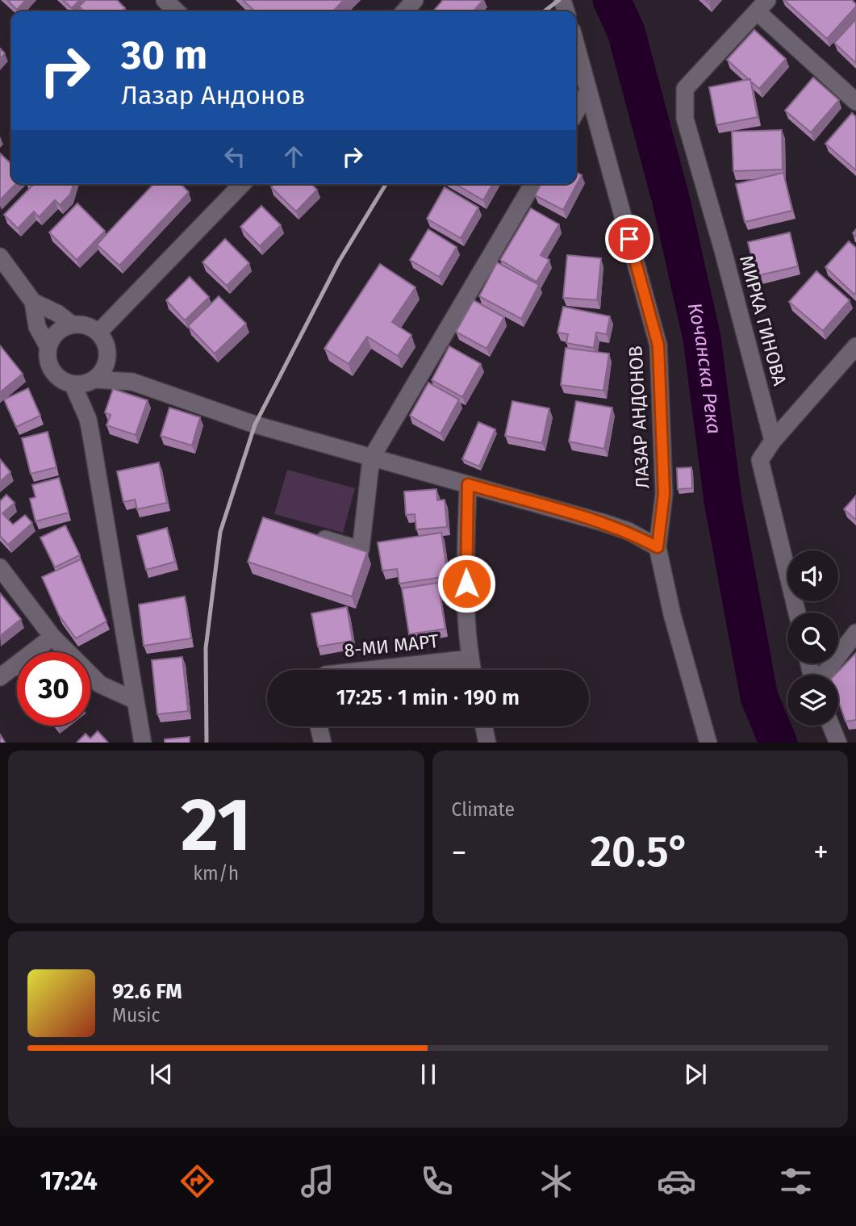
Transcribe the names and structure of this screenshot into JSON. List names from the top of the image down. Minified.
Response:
{"streets":{"street":["МИРКА ГИНОВА","ЛАЗАР АНДОНОВ","8-МИ МАРТ"]},"water":["Кочанска Река"],"page":{"turn":["30 m","Лазар Андонов"],"limit":"30","trip":"17:25 · 1 min · 190 m","tile":[["21","km/h"],"Climate"],"heat":["−","20.5°","+"],"song":["92.6 FM","Music"],"tabs":"17:24"}}
